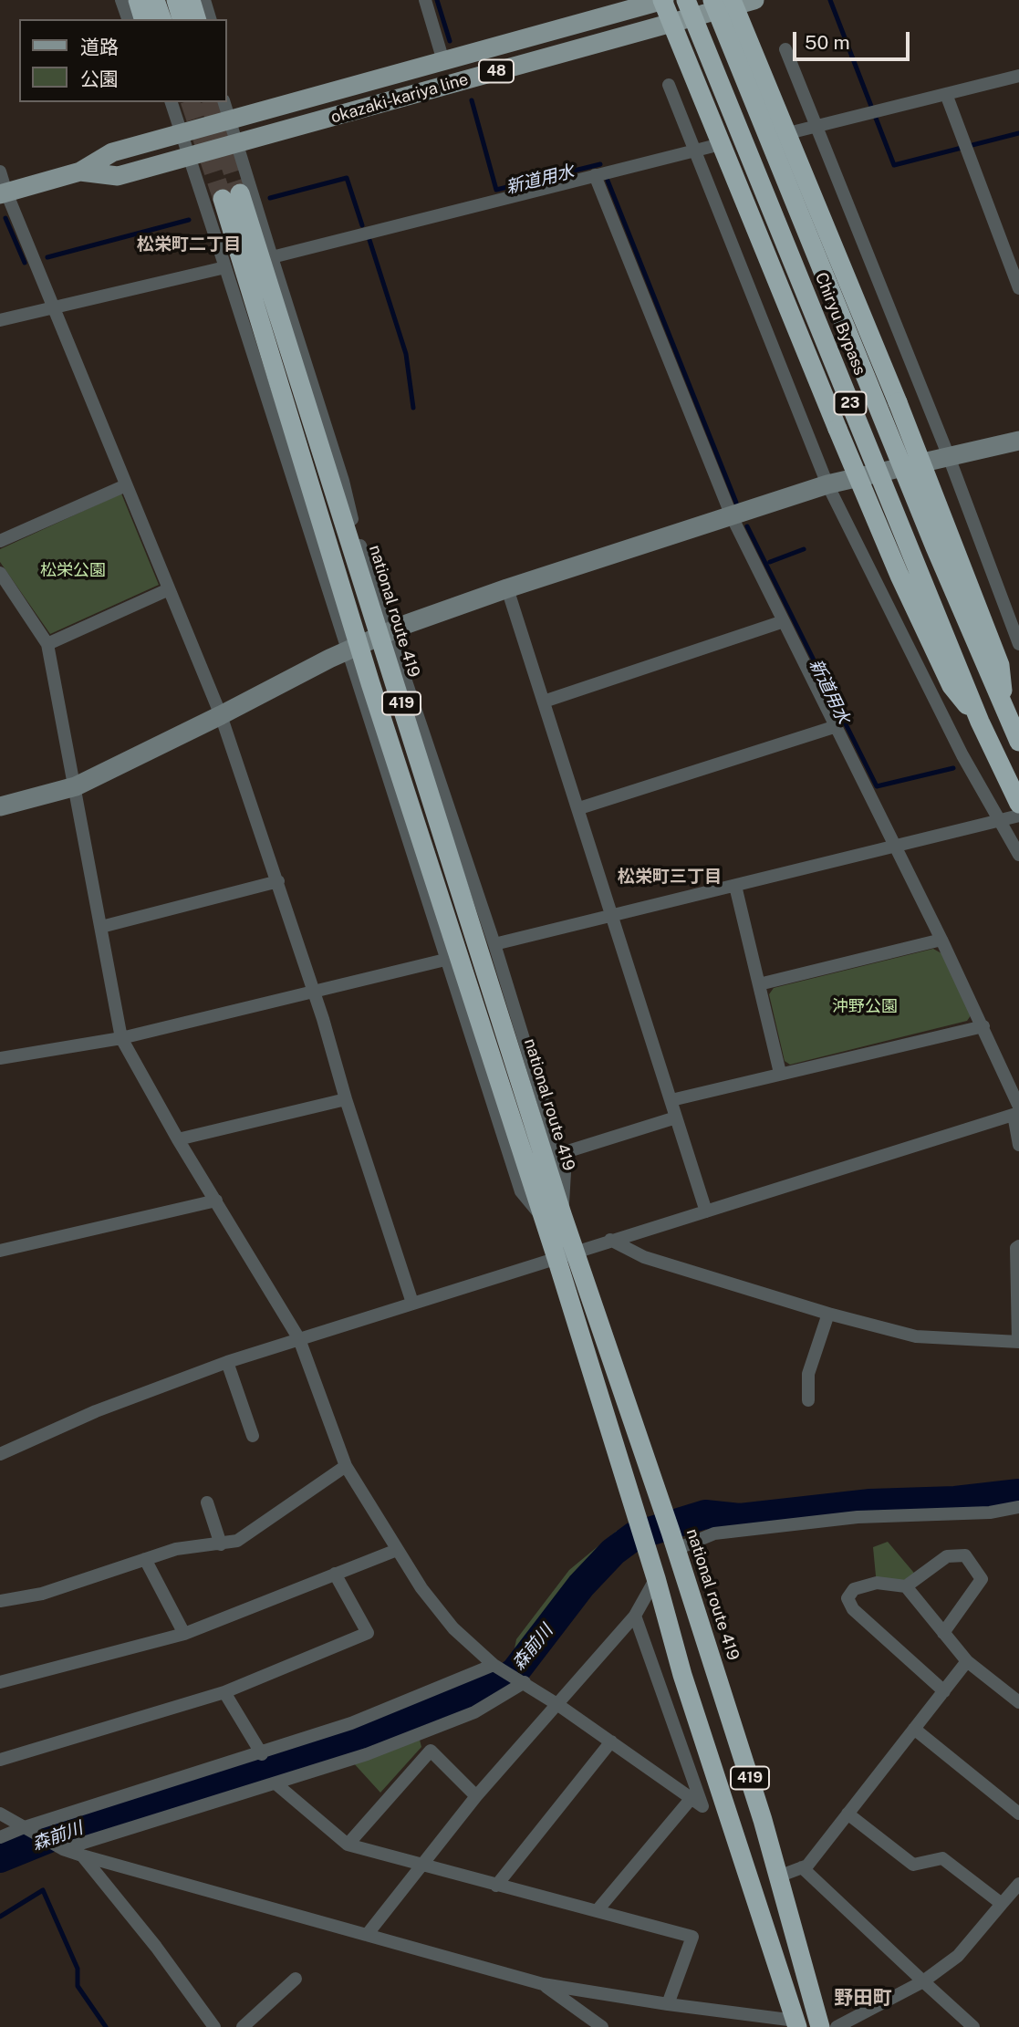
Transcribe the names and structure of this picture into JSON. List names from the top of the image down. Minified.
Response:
{"streets":{"highway":["Chiryu Bypass","23","national route 419","419"],"main road":["48","okazaki-kariya line"]},"districts":["松栄町二丁目","松栄町三丁目","野田町"],"water":["新道用水","森前川"],"parks":["松栄公園","沖野公園"],"legend":["道路","公園"],"scale_bar":"50 m"}
